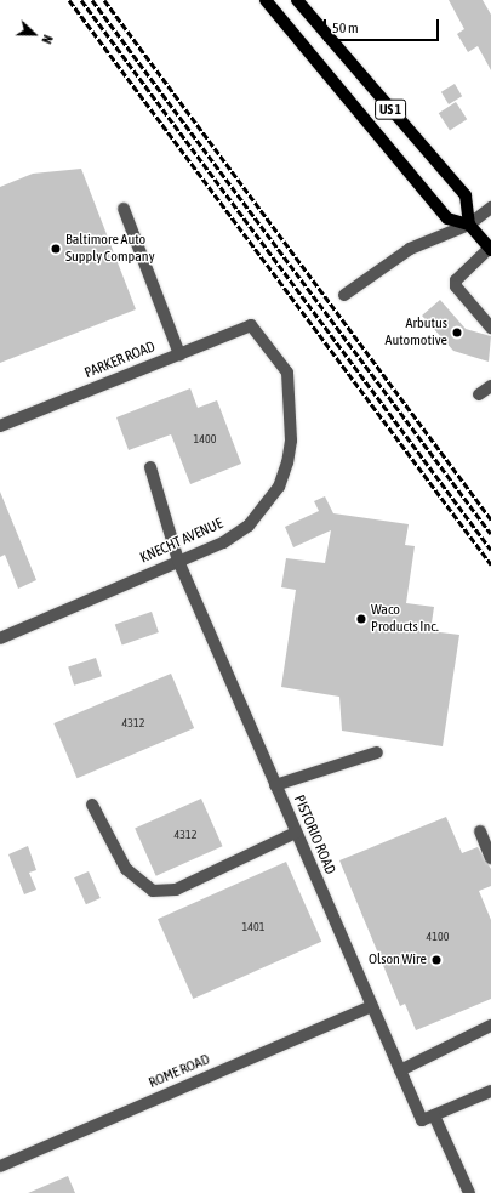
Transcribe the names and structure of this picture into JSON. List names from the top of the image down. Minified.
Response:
{"streets":{"main road":["US 1"],"street":["PARKER ROAD","KNECHT AVENUE","PISTORIO ROAD","ROME ROAD"]},"crossings":[["PARKER ROAD","KNECHT AVENUE"],["KNECHT AVENUE","PISTORIO ROAD"],["PISTORIO ROAD","ROME ROAD"]],"places":["Baltimore Auto Supply Company","Arbutus Automotive","Waco Products Inc.","Olson Wire"],"house_numbers":["1400","4312","4312","1401","4100"],"scale_bar":"50 m","north":"right"}
